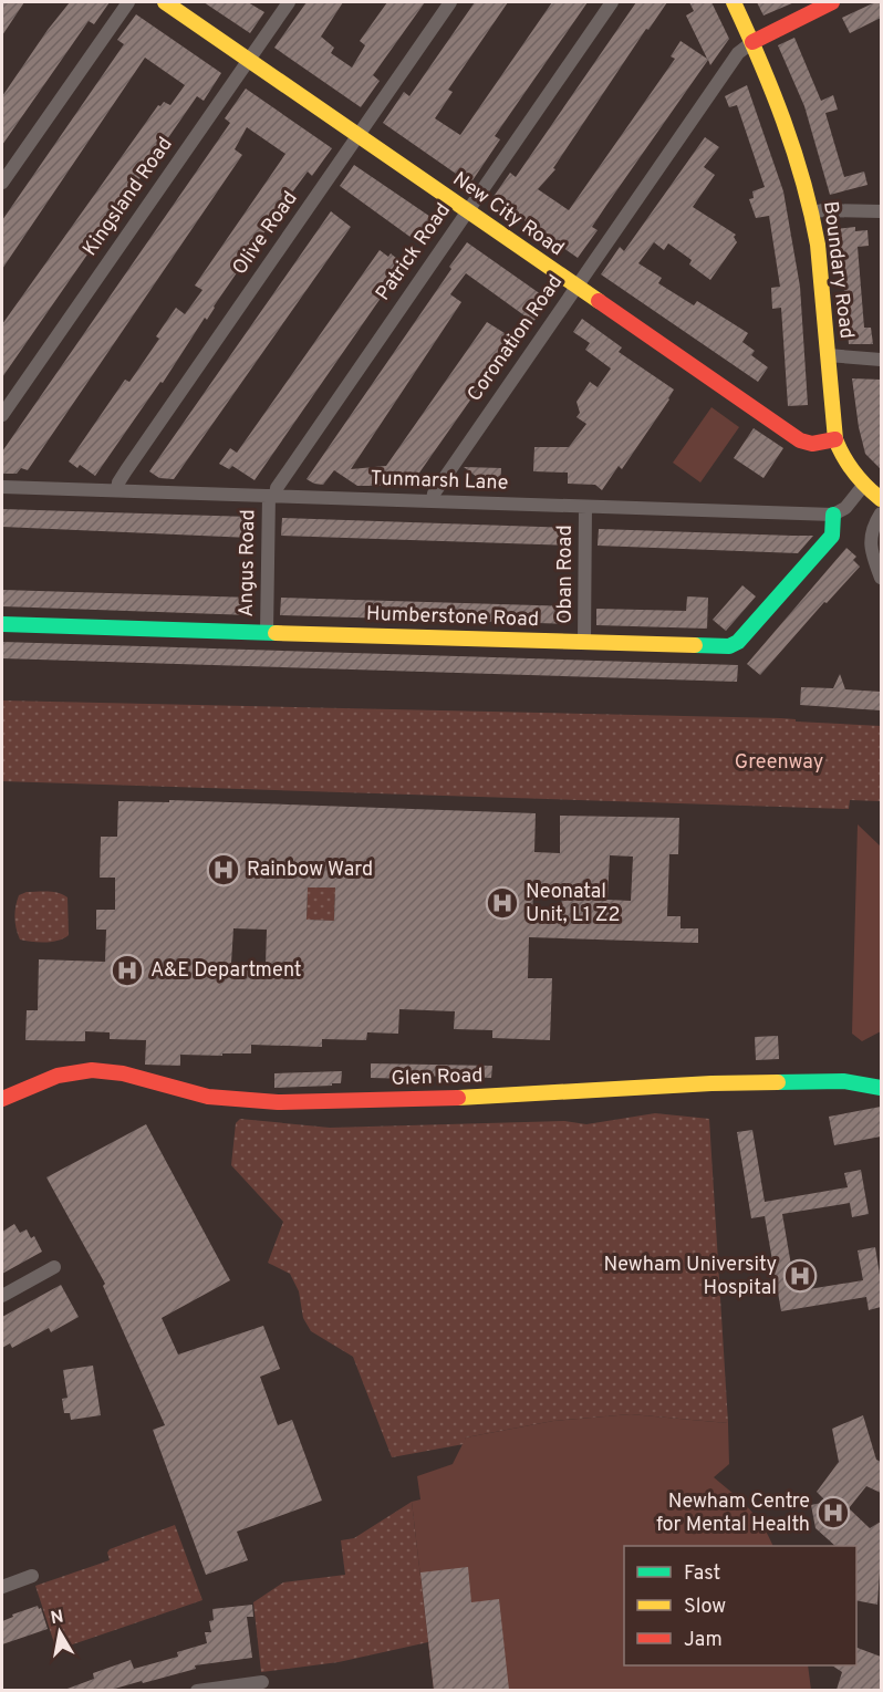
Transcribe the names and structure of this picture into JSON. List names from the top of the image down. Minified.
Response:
{"streets":{"street":["Kingsland Road","New City Road","Olive Road","Patrick Road","Boundary Road","Coronation Road","Tunmarsh Lane","Angus Road","Oban Road","Humberstone Road","Glen Road"]},"crossings":[["Kingsland Road","New City Road"],["New City Road","Olive Road"],["New City Road","Patrick Road"],["New City Road","Boundary Road"],["New City Road","Coronation Road"],["Olive Road","Tunmarsh Lane"],["Patrick Road","Tunmarsh Lane"],["Patrick Road","Angus Road"],["Boundary Road","Coronation Road"],["Coronation Road","Tunmarsh Lane"],["Tunmarsh Lane","Angus Road"],["Tunmarsh Lane","Oban Road"],["Tunmarsh Lane","Humberstone Road"],["Angus Road","Humberstone Road"],["Oban Road","Humberstone Road"]],"parks":["Greenway"],"places":{"hospital":["Rainbow Ward","Neonatal Unit, L1 Z2","A&E Department","Newham University Hospital","Newham Centre for Mental Health"]},"legend":["Fast","Slow","Jam"],"north":"top"}
